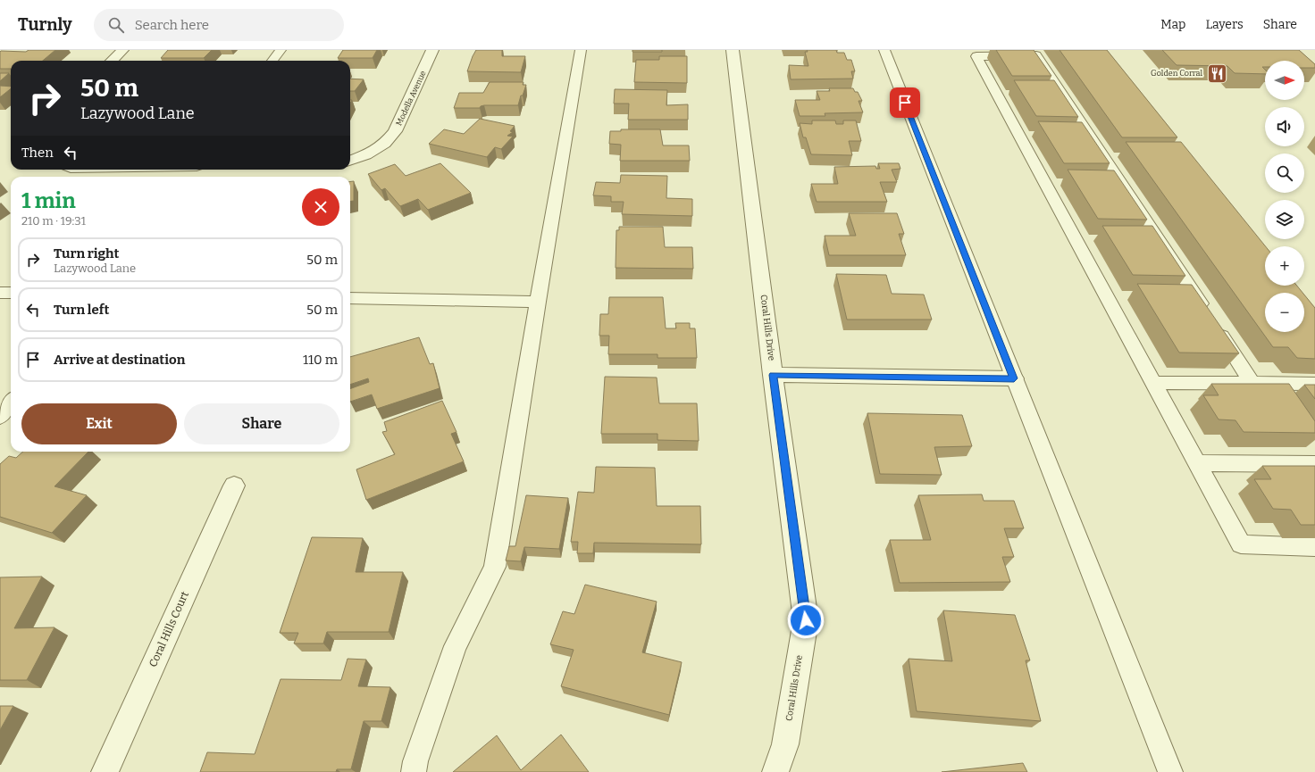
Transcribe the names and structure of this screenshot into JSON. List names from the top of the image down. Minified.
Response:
{"streets":{"street":["Modella Avenue","Coral Hills Drive","Coral Hills Court"]},"places":{"restaurant":["Golden Corral"]},"north":"right","page":{"header":"Turnly","search":"Search here","nav":["Map","Layers","Share"],"map_buttons":["+","−"],"turn":["50 m","Lazywood Lane"],"then":"Then","heading":["1 min","210 m · 19:31"],"list":[{"name":"Turn right","note":"Lazywood Lane","value":"50 m"},{"name":"Turn left","value":"50 m"},{"name":"Arrive at destination","value":"110 m"}],"buttons":["Exit","Share"]}}
